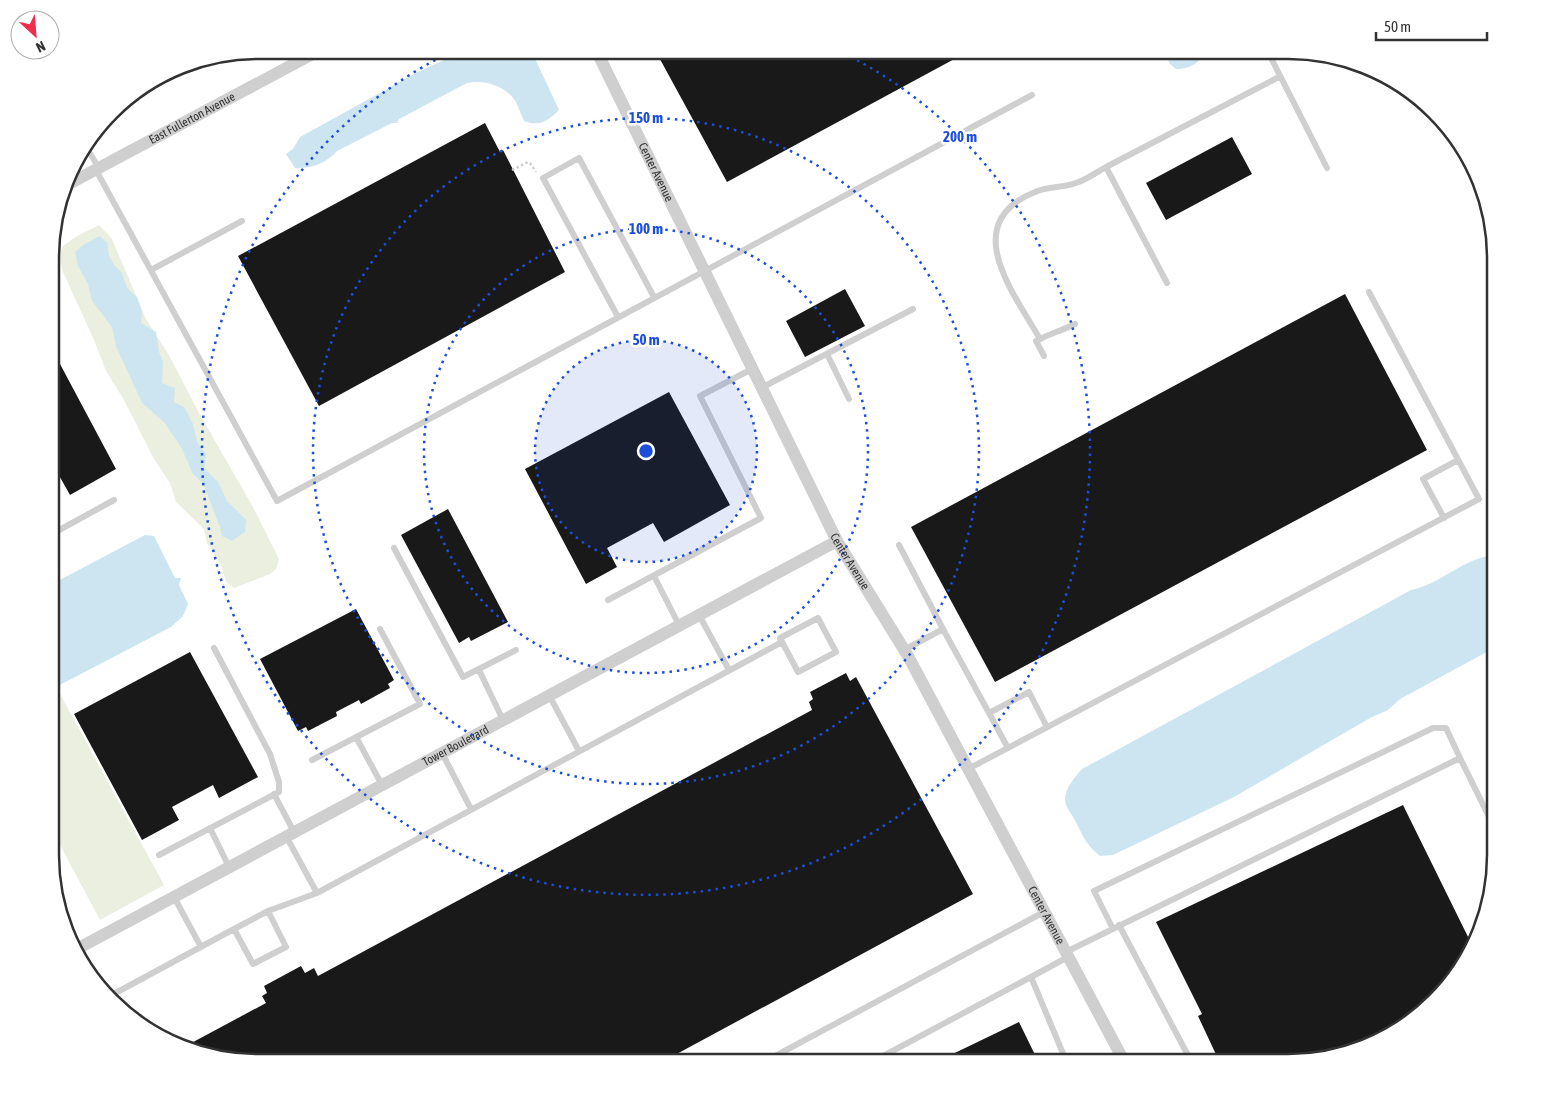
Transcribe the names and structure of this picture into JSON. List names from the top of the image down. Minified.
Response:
{"streets":{"street":["East Fullerton Avenue","Center Avenue","Tower Boulevard"]},"crossings":[["Center Avenue","Tower Boulevard"]],"scale_bar":"50 m","north":"bottom right","rings":["150 m","200 m","100 m","50 m"]}
